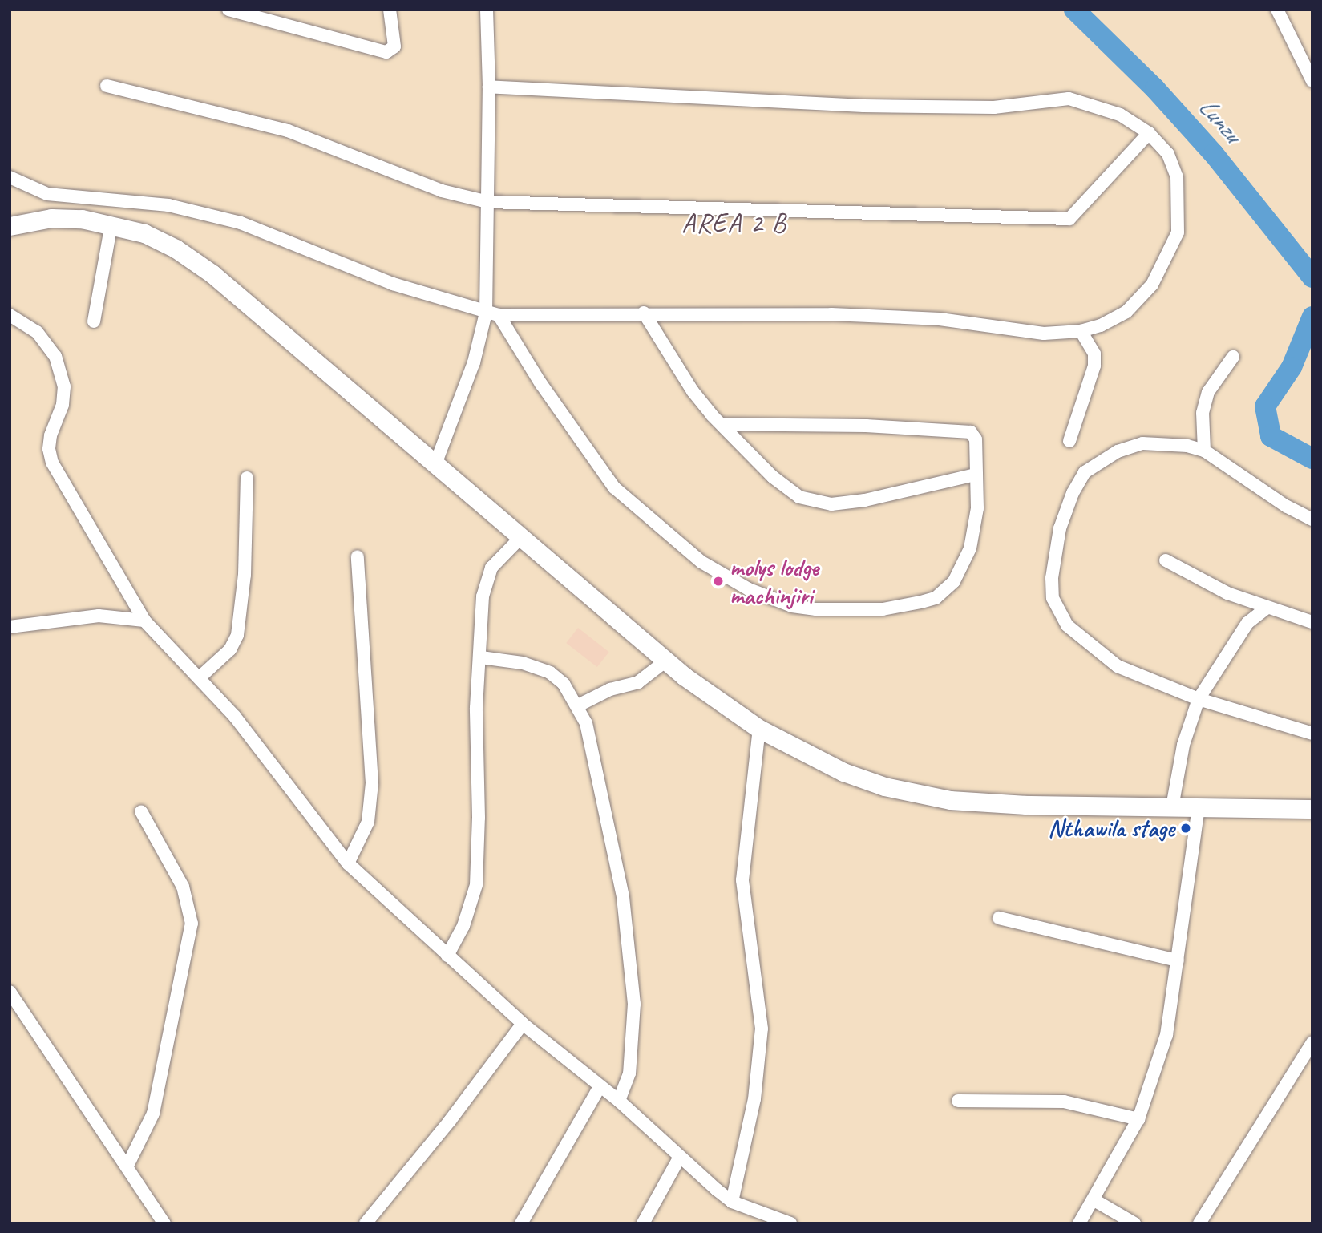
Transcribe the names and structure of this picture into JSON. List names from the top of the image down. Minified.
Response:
{"districts":["AREA 2 B"],"water":["Lunzu"],"places":["molys lodge machinjiri","Nthawila stage"]}
